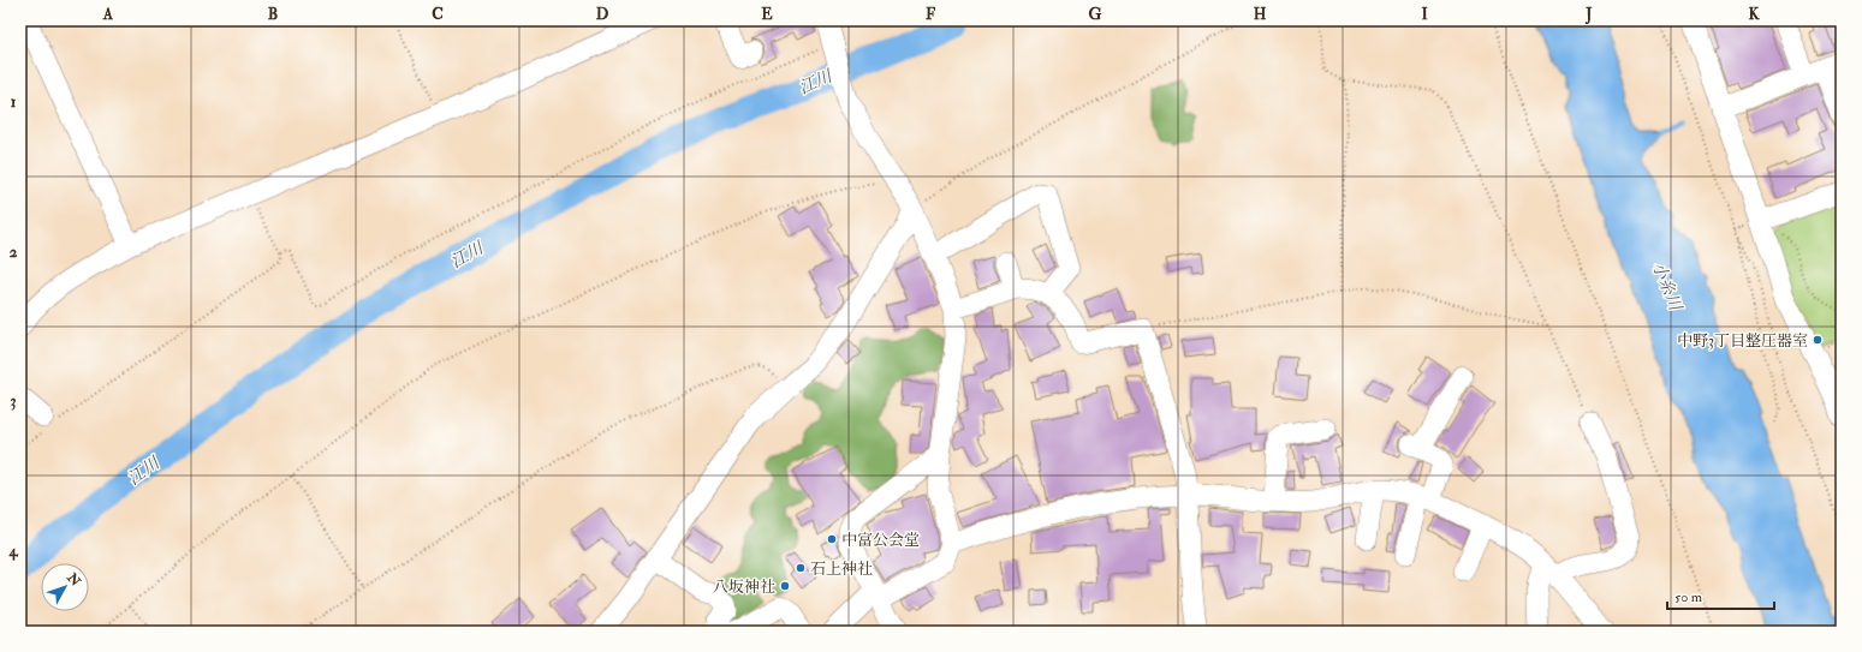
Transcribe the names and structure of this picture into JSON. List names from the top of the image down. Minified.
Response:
{"water":["江川","小糸川"],"places":["中野3丁目整圧器室","中富公会堂","石上神社","八坂神社"],"scale_bar":"50 m","north":"top right","grid":{"columns":["A","B","C","D","E","F","G","H","I","J","K"],"rows":["1","2","3","4"]}}
